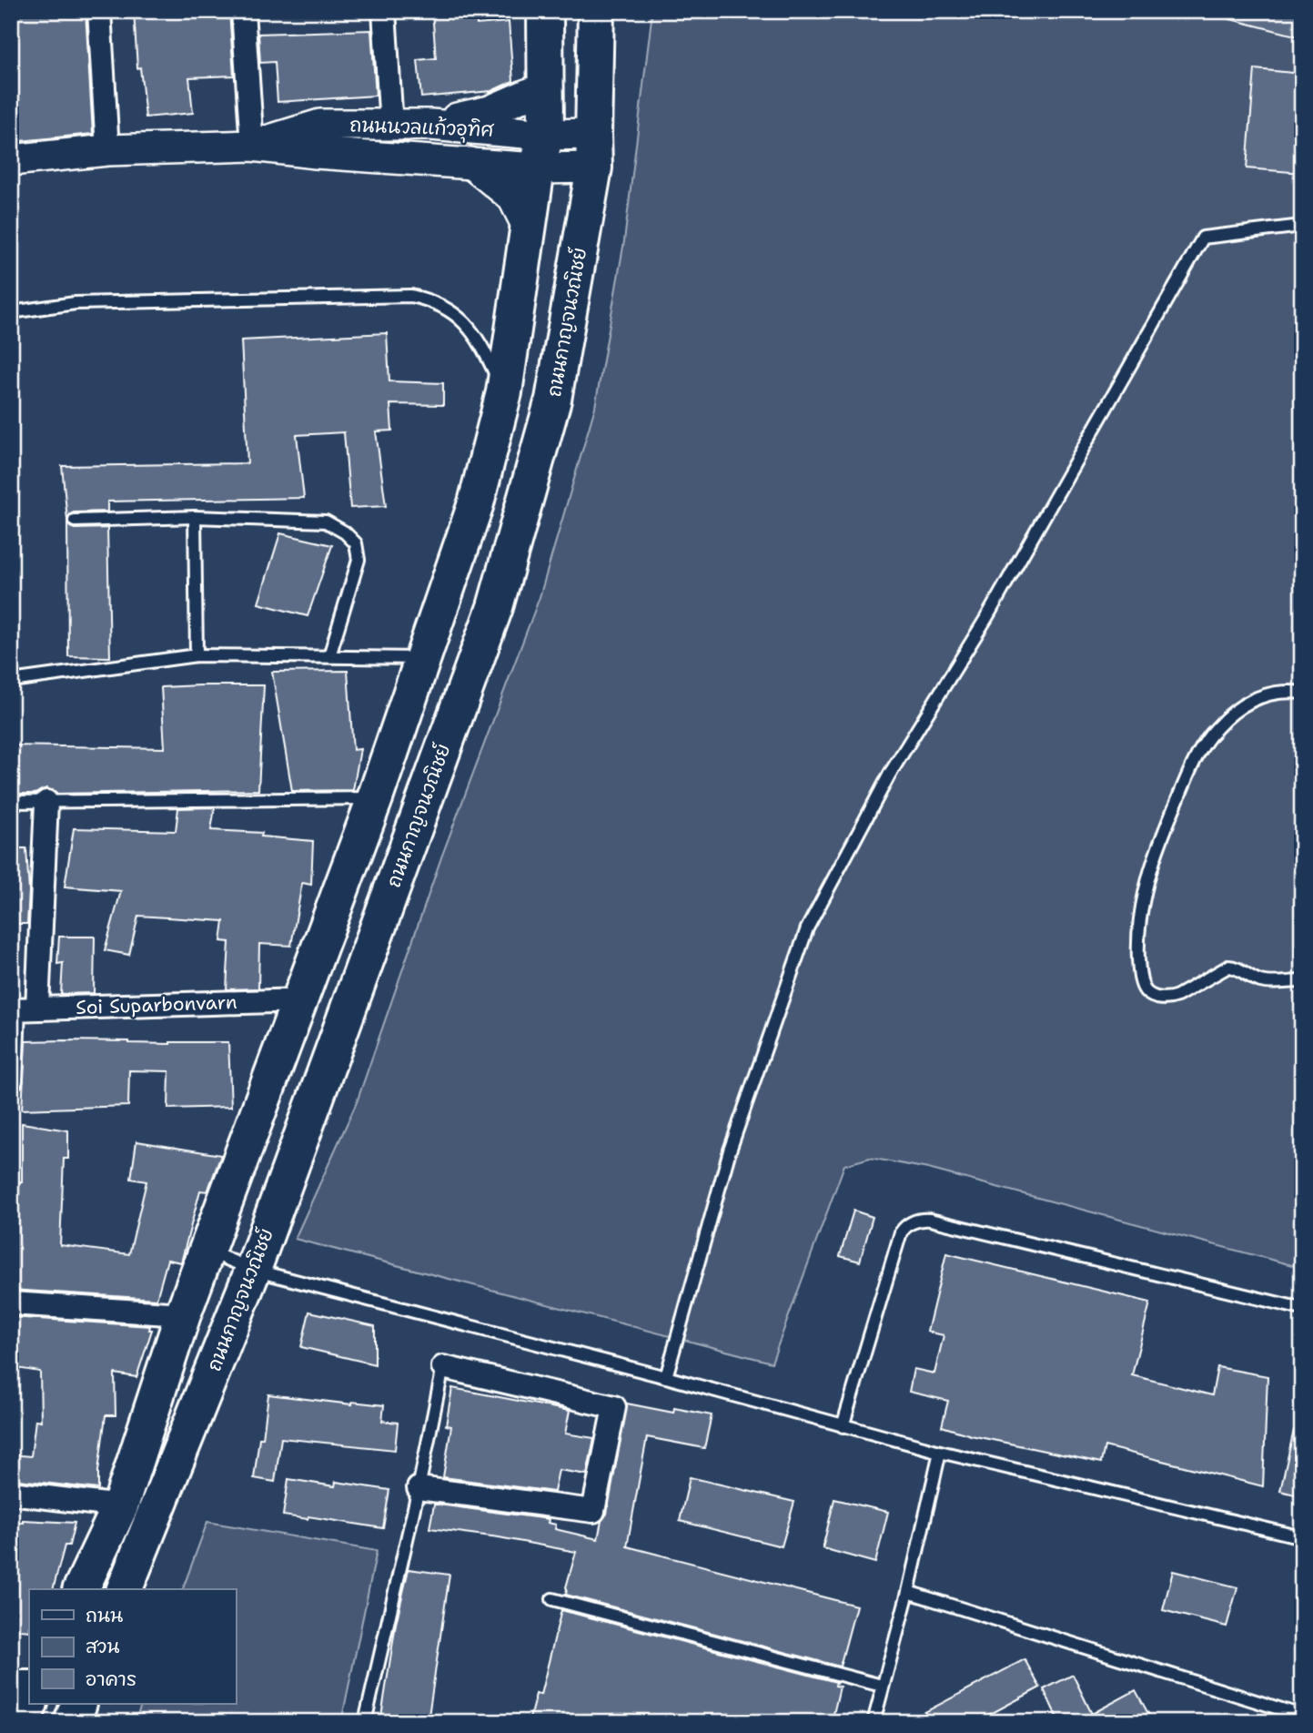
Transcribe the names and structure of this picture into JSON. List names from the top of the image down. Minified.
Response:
{"streets":{"main road":["ถนนกาญจนวณิชย์"],"street":["ถนนนวลแก้วอุทิศ","Soi Suparbonvarn"]},"crossings":[["ถนนนวลแก้วอุทิศ","ถนนกาญจนวณิชย์"]],"legend":["ถนน","สวน","อาคาร"]}
